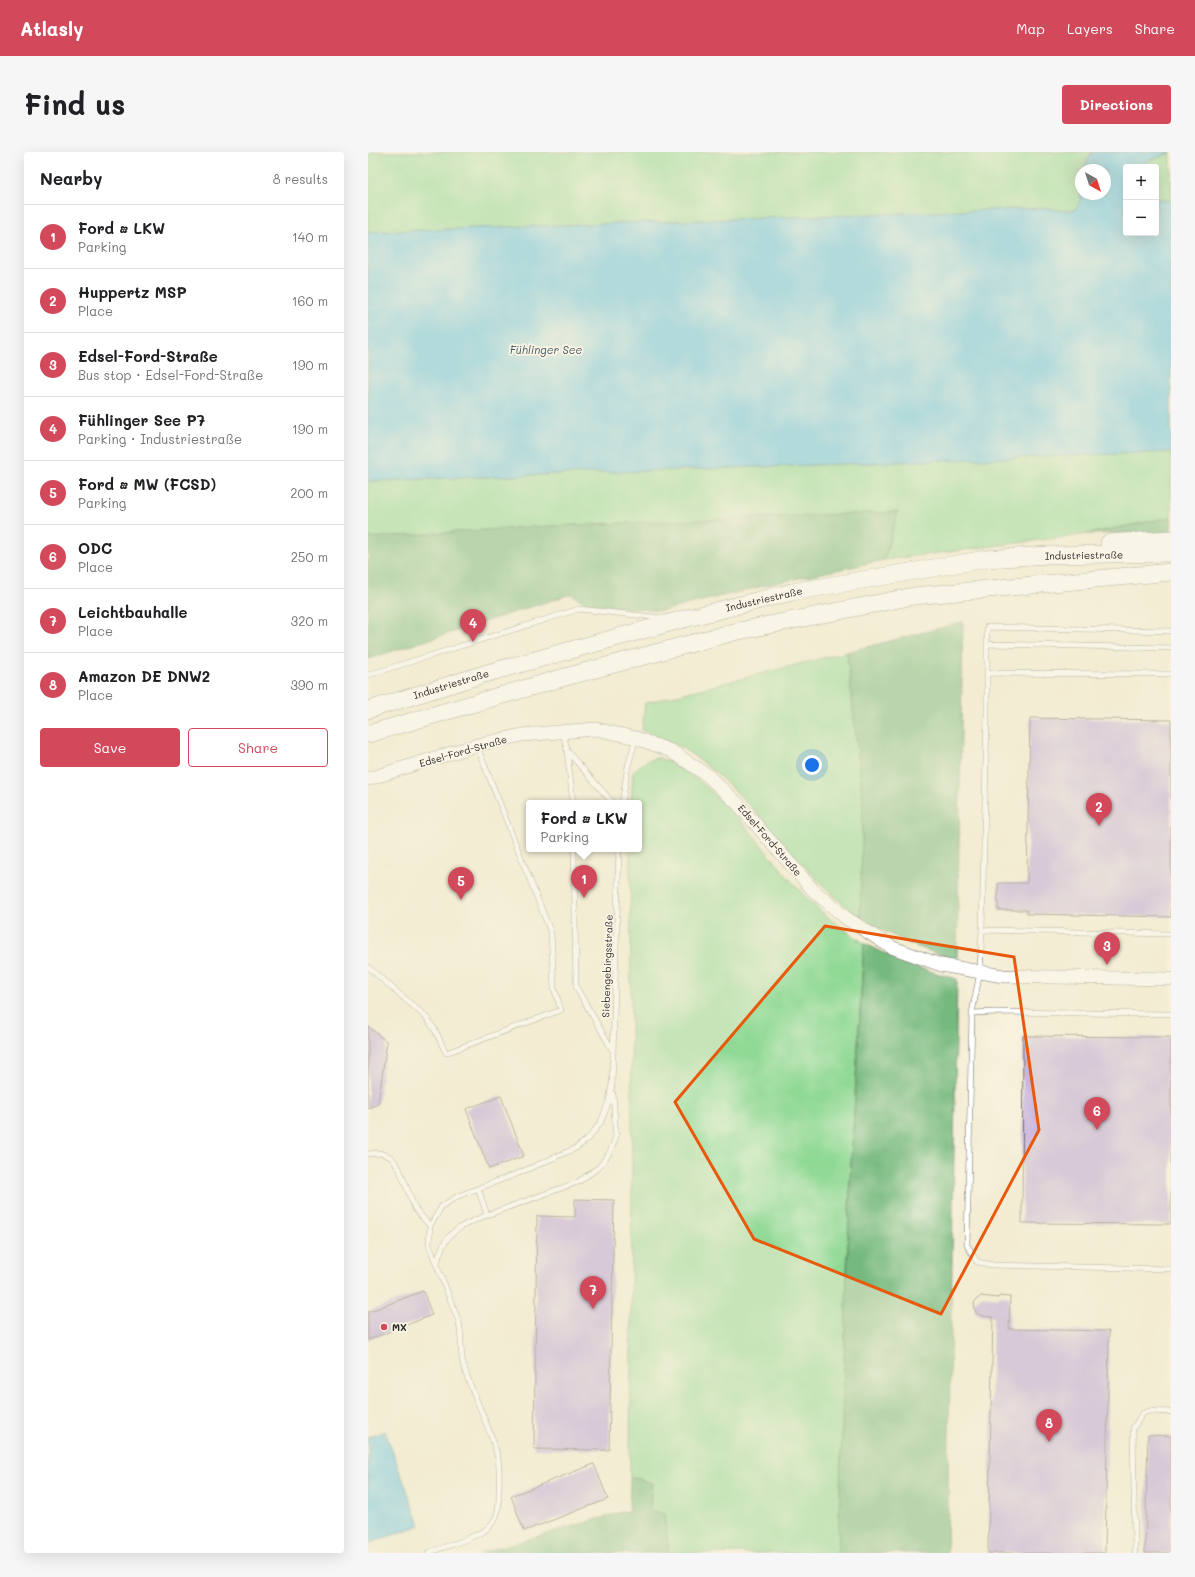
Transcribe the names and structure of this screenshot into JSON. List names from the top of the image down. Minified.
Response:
{"streets":{"highway":["Industriestraße"],"street":["Edsel-Ford-Straße"],"lane":["Siebengebirgsstraße"]},"water":["Fühlinger See"],"places":["MX"],"north":"bottom right","page":{"header":"Atlasly","nav":["Map","Layers","Share"],"buttons":["Directions",["Save","Share"]],"title":"Find us","heading":["Nearby","8 results"],"map_buttons":["+","−"],"list":[{"mark":"1","name":"Ford • LKW","note":"Parking","value":"140 m"},{"mark":"2","name":"Huppertz MSP","note":"Place","value":"160 m"},{"mark":"3","name":"Edsel-Ford-Straße","note":"Bus stop · Edsel-Ford-Straße","value":"190 m"},{"mark":"4","name":"Fühlinger See P7","note":"Parking · Industriestraße","value":"190 m"},{"mark":"5","name":"Ford • MW (FCSD)","note":"Parking","value":"200 m"},{"mark":"6","name":"ODC","note":"Place","value":"250 m"},{"mark":"7","name":"Leichtbauhalle","note":"Place","value":"320 m"},{"mark":"8","name":"Amazon DE DNW2","note":"Place","value":"390 m"}],"pins":["4","2","1","5","3","6","7","8"],"popup":["Ford • LKW","Parking"]}}
